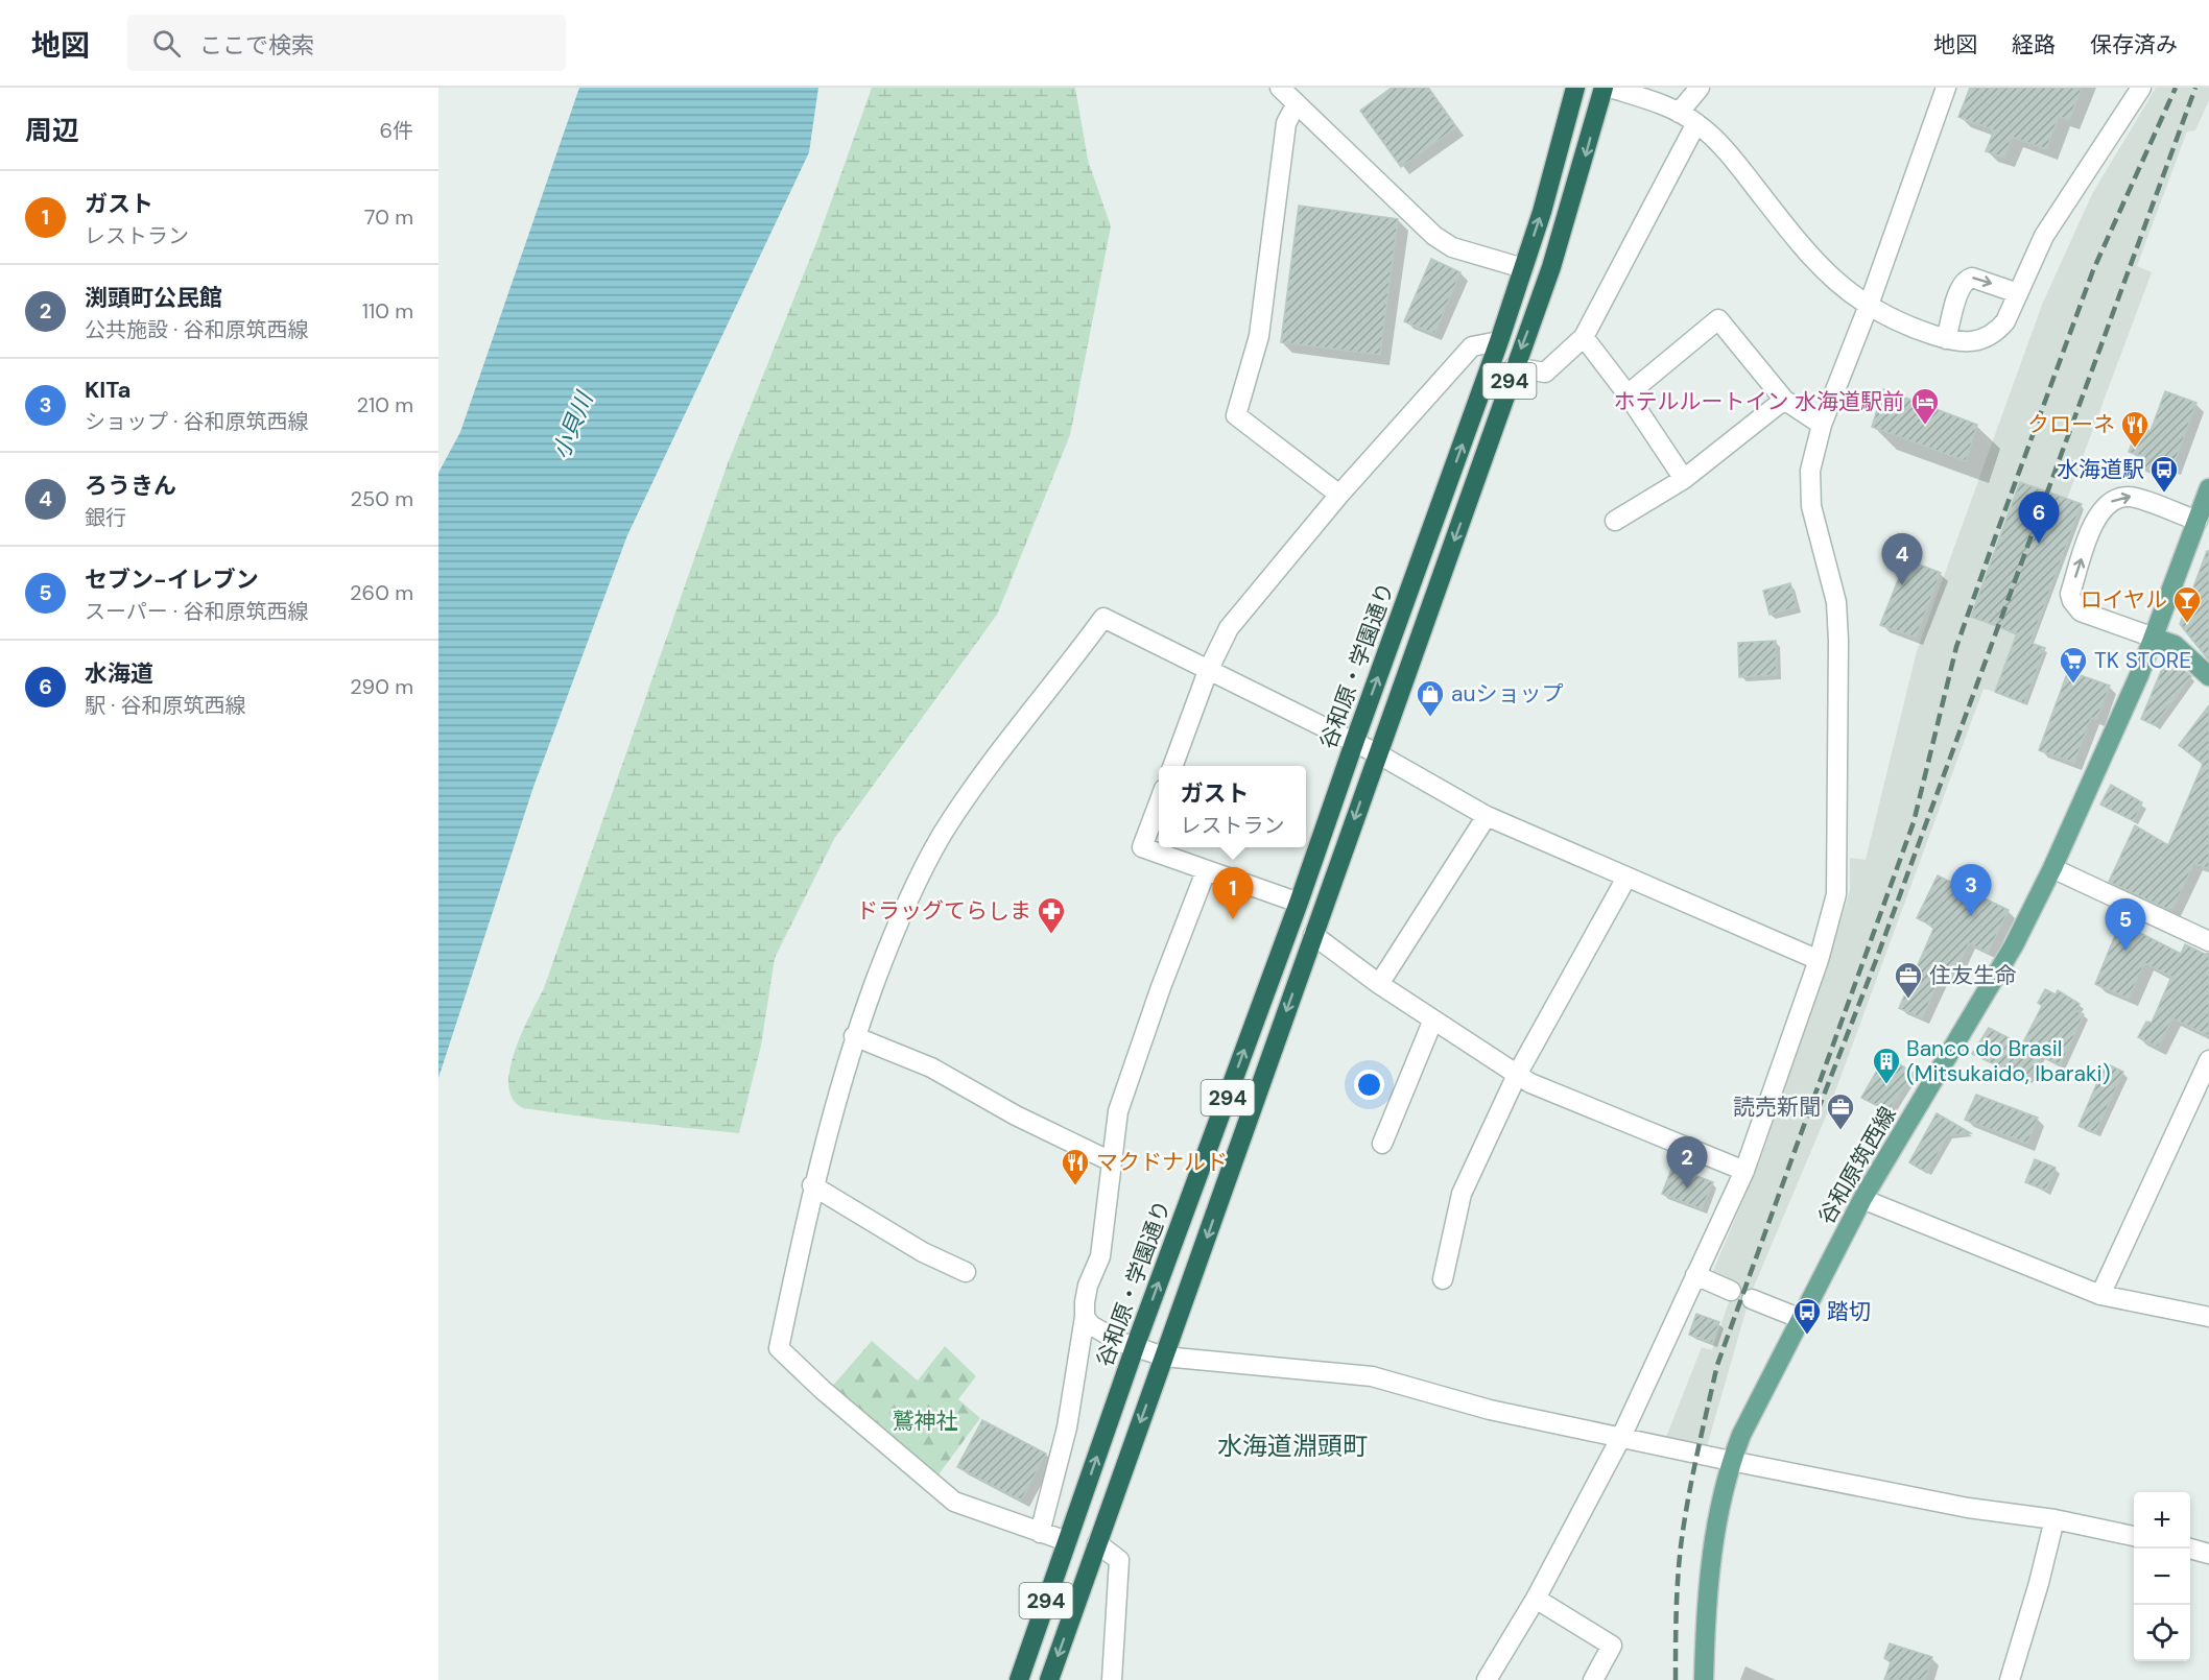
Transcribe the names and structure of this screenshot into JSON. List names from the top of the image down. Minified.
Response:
{"streets":{"highway":["294","谷和原・学園通り"],"main road":["谷和原筑西線"]},"districts":["水海道淵頭町"],"water":["小貝川"],"parks":["鷲神社"],"places":{"hotel":["ホテルルートイン 水海道駅前"],"restaurant":["クローネ","マクドナルド"],"bus stop":["水海道駅","踏切"],"bar":["ロイヤル"],"supermarket":["TK STORE"],"shop":["auショップ"],"pharmacy":["ドラッグてらしま"],"office":["住友生命","読売新聞"],"building":["Banco do Brasil (Mitsukaido, Ibaraki)"]},"page":{"header":"地図","search":"ここで検索","nav":["地図","経路","保存済み"],"heading":["周辺","6件"],"list":[{"mark":"1","name":"ガスト","note":"レストラン","value":"70 m"},{"mark":"2","name":"渕頭町公民館","note":"公共施設 · 谷和原筑西線","value":"110 m"},{"mark":"3","name":"KITa","note":"ショップ · 谷和原筑西線","value":"210 m"},{"mark":"4","name":"ろうきん","note":"銀行","value":"250 m"},{"mark":"5","name":"セブン-イレブン","note":"スーパー · 谷和原筑西線","value":"260 m"},{"mark":"6","name":"水海道","note":"駅 · 谷和原筑西線","value":"290 m"}],"pins":["6","4","3","1","5","2"],"popup":["ガスト","レストラン"],"map_buttons":["+","−"]}}
